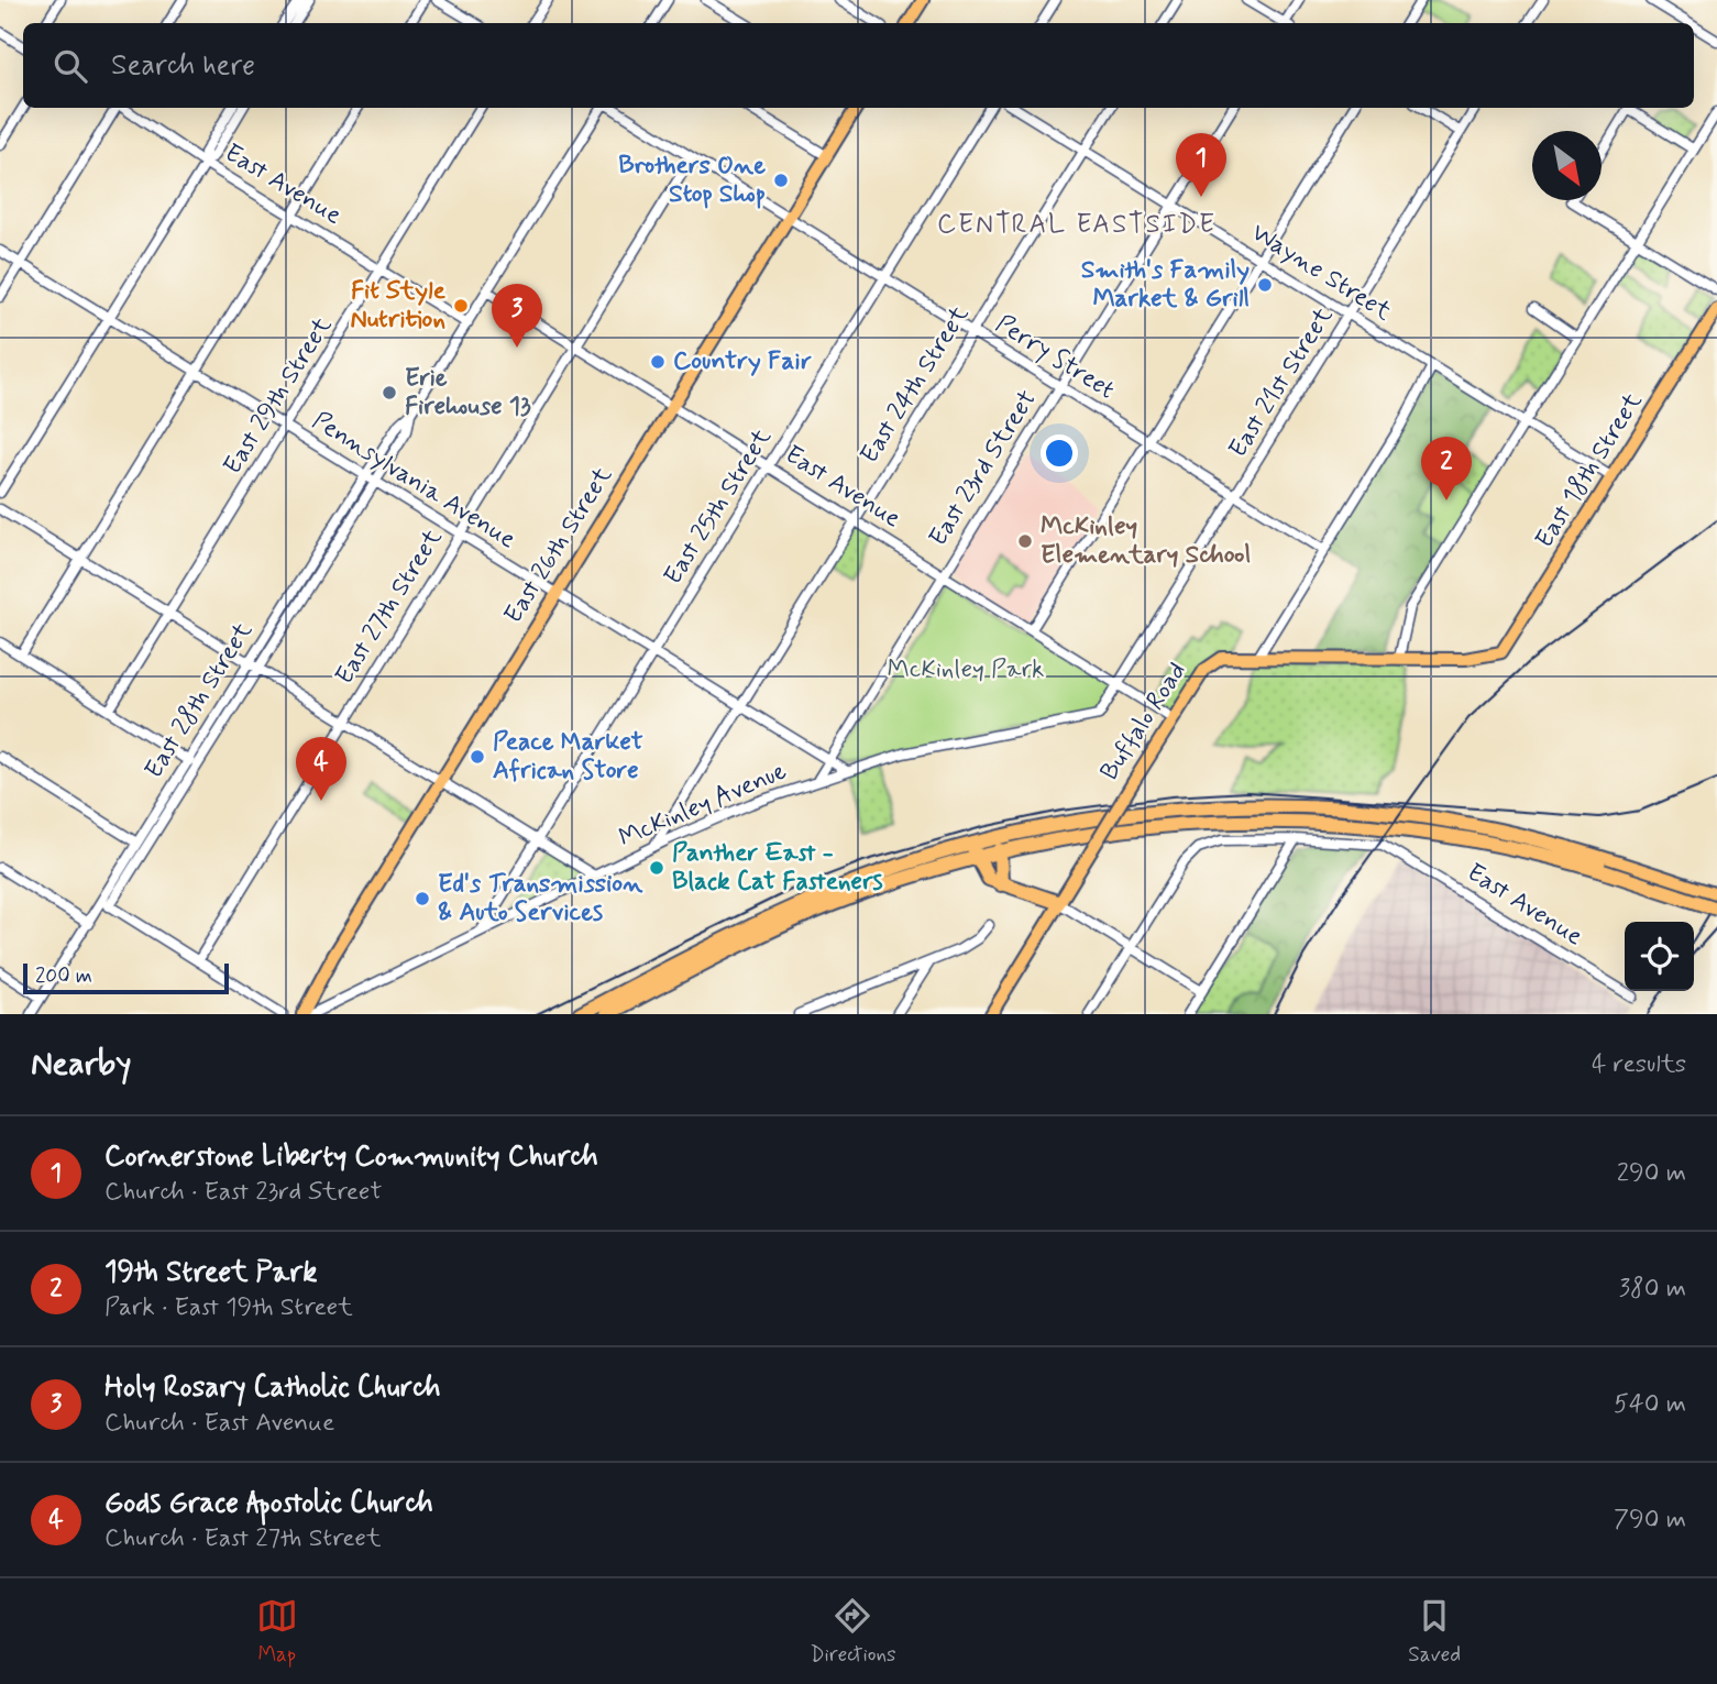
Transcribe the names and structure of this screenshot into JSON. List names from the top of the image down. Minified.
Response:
{"streets":{"main road":["East 18th Street","East 26th Street","Buffalo Road"],"street":["East Avenue","Wayne Street","Perry Street","East 21st Street","East 24th Street","East 29th Street","East 23rd Street","Pennsylvania Avenue","East 25th Street","East 27th Street","East 28th Street","McKinley Avenue"]},"crossings":[["East Avenue","East 21st Street"],["East Avenue","East 24th Street"],["East Avenue","East 29th Street"],["East Avenue","East 23rd Street"],["East Avenue","East 25th Street"],["East Avenue","East 26th Street"],["East Avenue","East 27th Street"],["East Avenue","East 28th Street"],["East Avenue","Buffalo Road"],["East Avenue","McKinley Avenue"],["Wayne Street","East 21st Street"],["Wayne Street","East 24th Street"],["Wayne Street","East 23rd Street"],["Wayne Street","East 18th Street"],["Perry Street","East 21st Street"],["Perry Street","East 24th Street"],["Perry Street","East 23rd Street"],["Perry Street","East 25th Street"],["Perry Street","East 26th Street"],["Perry Street","East 27th Street"],["East 21st Street","McKinley Avenue"],["East 24th Street","Pennsylvania Avenue"],["East 24th Street","McKinley Avenue"],["East 29th Street","Pennsylvania Avenue"],["East 23rd Street","Pennsylvania Avenue"],["East 23rd Street","McKinley Avenue"],["East 18th Street","Buffalo Road"],["Pennsylvania Avenue","East 25th Street"],["Pennsylvania Avenue","East 26th Street"],["Pennsylvania Avenue","East 27th Street"],["Pennsylvania Avenue","East 28th Street"],["Pennsylvania Avenue","McKinley Avenue"],["East 25th Street","McKinley Avenue"]],"districts":["CENTRAL EASTSIDE"],"parks":["McKinley Park"],"places":["Brothers One Stop Shop","Smith's Family Market & Grill","Fit Style Nutrition","Country Fair","Erie Firehouse 13","McKinley Elementary School","Peace Market African Store","Panther East - Black Cat Fasteners","Ed's Transmission & Auto Services"],"scale_bar":"200 m","north":"bottom right","page":{"search":"Search here","pins":["1","3","2","4"],"scale":"200 m","heading":["Nearby","4 results"],"list":[{"mark":"1","name":"Cornerstone Liberty Community Church","note":"Church · East 23rd Street","value":"290 m"},{"mark":"2","name":"19th Street Park","note":"Park · East 19th Street","value":"380 m"},{"mark":"3","name":"Holy Rosary Catholic Church","note":"Church · East Avenue","value":"540 m"},{"mark":"4","name":"Gods Grace Apostolic Church","note":"Church · East 27th Street","value":"790 m"}],"nav":["Map","Directions","Saved"]}}
